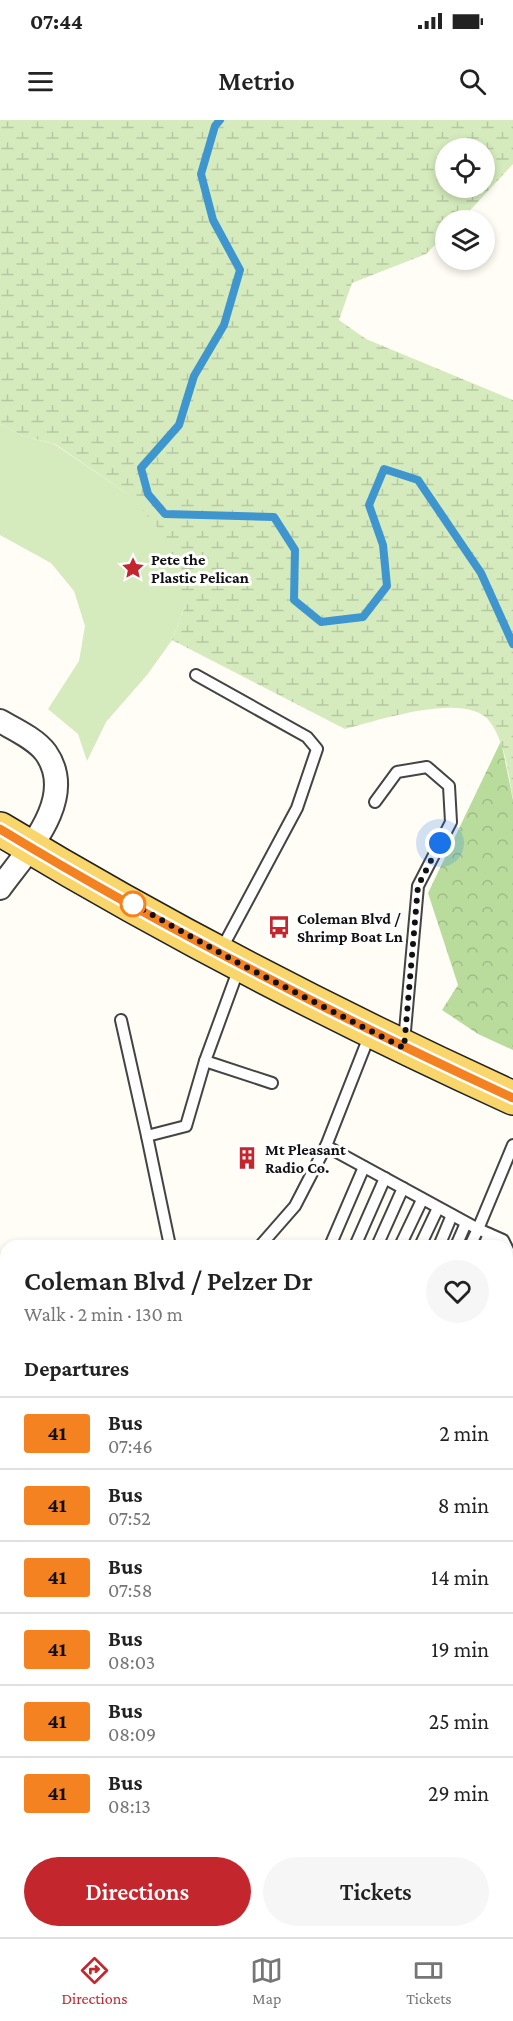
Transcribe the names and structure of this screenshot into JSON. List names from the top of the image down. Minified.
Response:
{"places":{"place":["Pete the Plastic Pelican"],"bus stop":["Coleman Blvd / Shrimp Boat Ln"],"building":["Mt Pleasant Radio Co."]},"lines":["bus line 41"],"page":{"status":"07:44","header":"Metrio","heading":[["Coleman Blvd / Pelzer Dr","Walk · 2 min · 130 m"],"Departures"],"list":[{"mark":"41","name":"Bus","note":"07:46","value":"2 min"},{"mark":"41","name":"Bus","note":"07:52","value":"8 min"},{"mark":"41","name":"Bus","note":"07:58","value":"14 min"},{"mark":"41","name":"Bus","note":"08:03","value":"19 min"},{"mark":"41","name":"Bus","note":"08:09","value":"25 min"},{"mark":"41","name":"Bus","note":"08:13","value":"29 min"}],"buttons":["Directions","Tickets"],"tabs":["Directions","Map","Tickets"]}}
